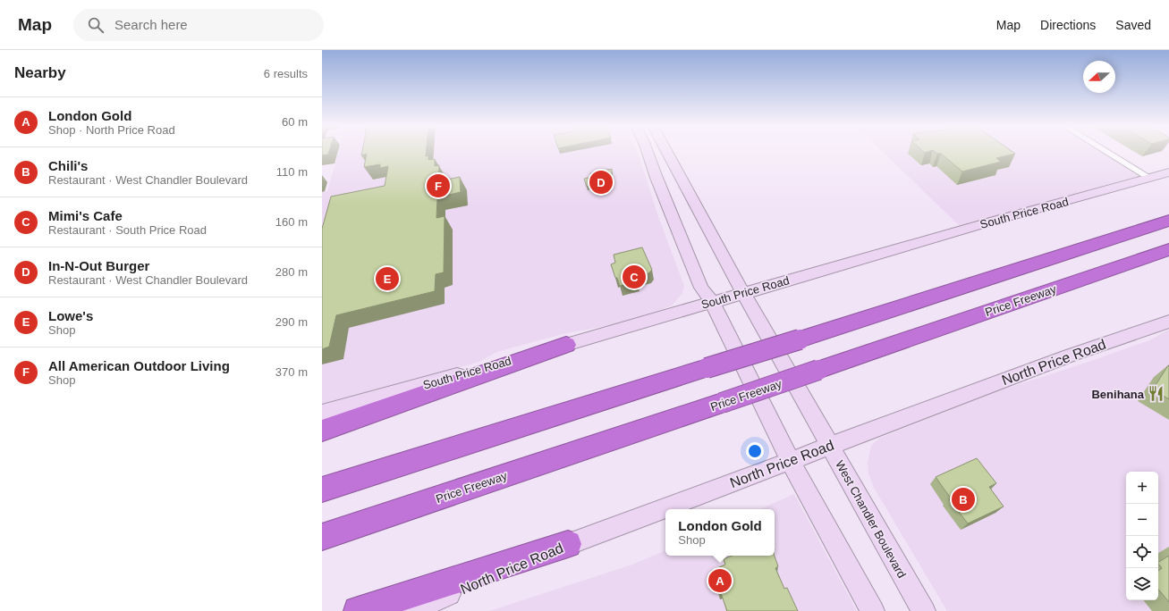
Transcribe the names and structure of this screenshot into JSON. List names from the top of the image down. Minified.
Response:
{"streets":{"highway":["Price Freeway"],"main road":["South Price Road","North Price Road","West Chandler Boulevard"]},"crossings":[["South Price Road","West Chandler Boulevard"],["North Price Road","West Chandler Boulevard"]],"places":{"restaurant":["Benihana"]},"north":"left","page":{"header":"Map","search":"Search here","nav":["Map","Directions","Saved"],"heading":["Nearby","6 results"],"list":[{"mark":"A","name":"London Gold","note":"Shop · North Price Road","value":"60 m"},{"mark":"B","name":"Chili's","note":"Restaurant · West Chandler Boulevard","value":"110 m"},{"mark":"C","name":"Mimi's Cafe","note":"Restaurant · South Price Road","value":"160 m"},{"mark":"D","name":"In-N-Out Burger","note":"Restaurant · West Chandler Boulevard","value":"280 m"},{"mark":"E","name":"Lowe's","note":"Shop","value":"290 m"},{"mark":"F","name":"All American Outdoor Living","note":"Shop","value":"370 m"}],"pins":["D","F","C","E","B","A"],"map_buttons":["+","−"],"popup":["London Gold","Shop"]}}
